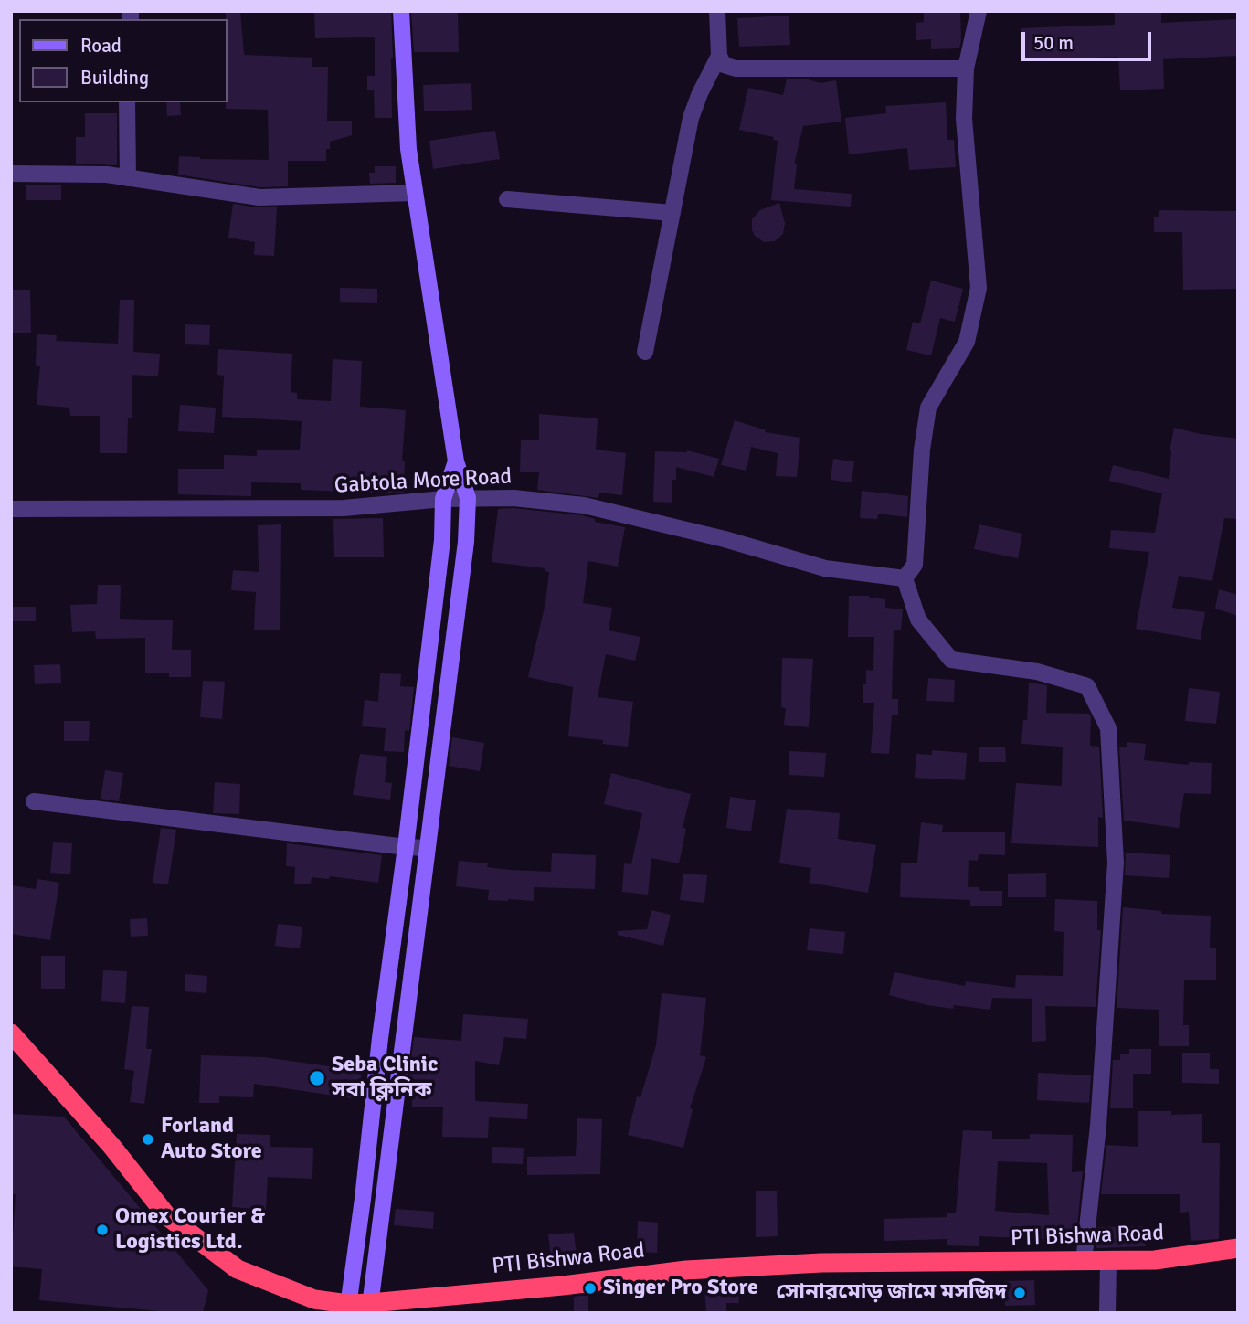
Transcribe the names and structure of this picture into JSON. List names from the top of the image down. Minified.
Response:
{"streets":{"highway":["PTI Bishwa Road"],"street":["Gabtola More Road"]},"places":["Seba Clinic সবা ক্লিনিক","Forland Auto Store","Omex Courier & Logistics Ltd.","Singer Pro Store","সোনারমোড় জামে মসজিদ"],"legend":["Road","Building"],"scale_bar":"50 m"}
